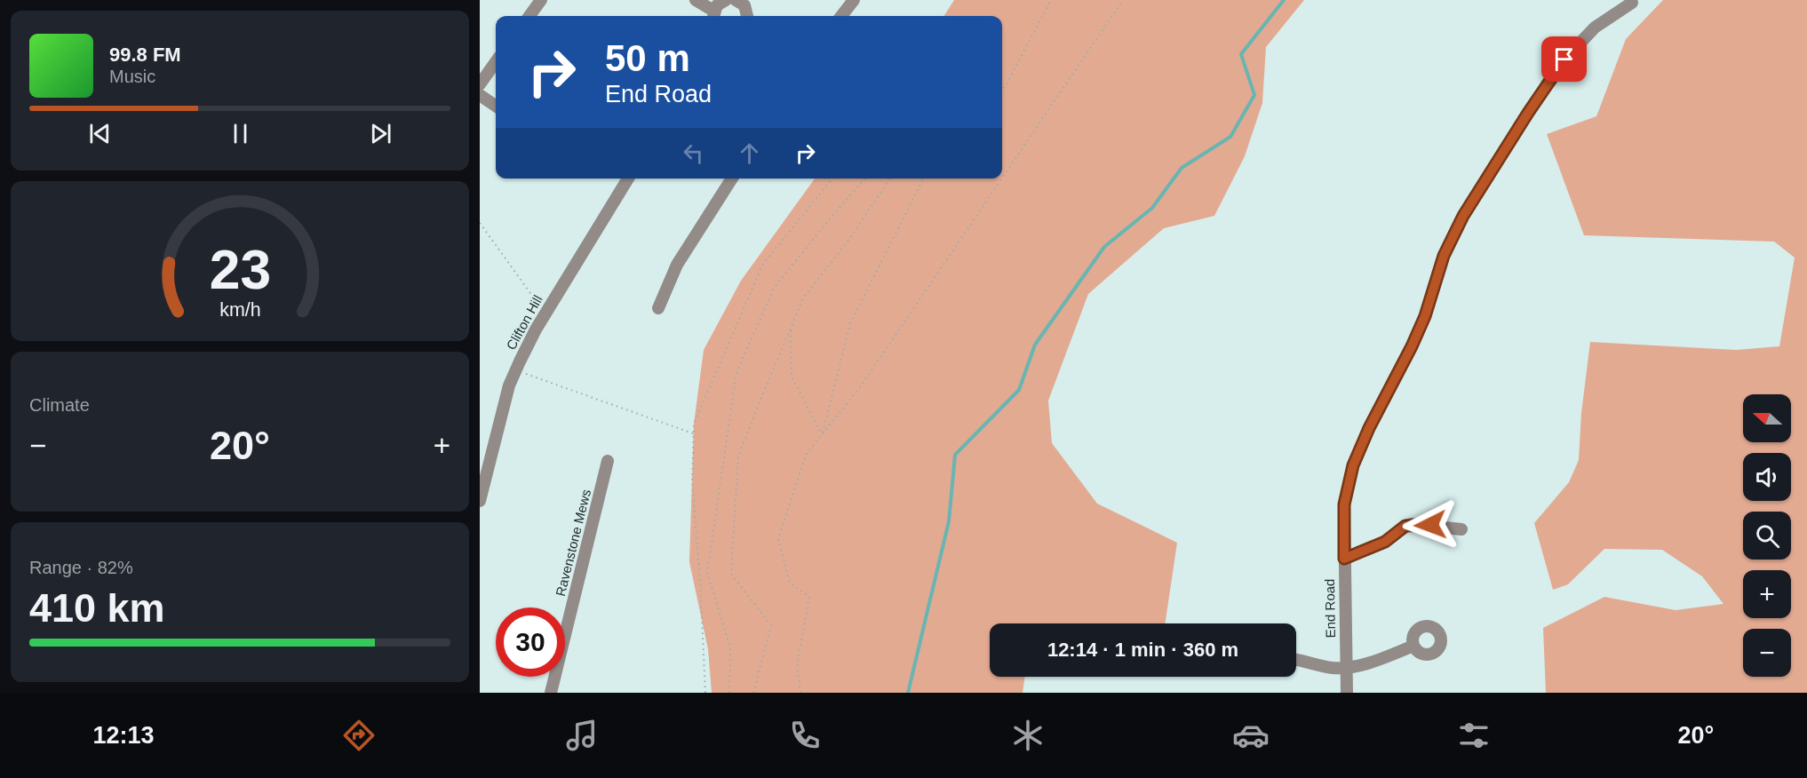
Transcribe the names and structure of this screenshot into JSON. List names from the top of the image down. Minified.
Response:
{"streets":{"street":["Clifton Hill","Ravenstone Mews","End Road"]},"north":"left","page":{"turn":["50 m","End Road"],"song":["99.8 FM","Music"],"tile":["Climate",["Range · 82%","410 km"]],"map_buttons":["+","−"],"heat":["−","20°","+"],"limit":"30","trip":"12:14 · 1 min · 360 m","tabs":["12:13","20°"],"gauge":["23","km/h"]}}
